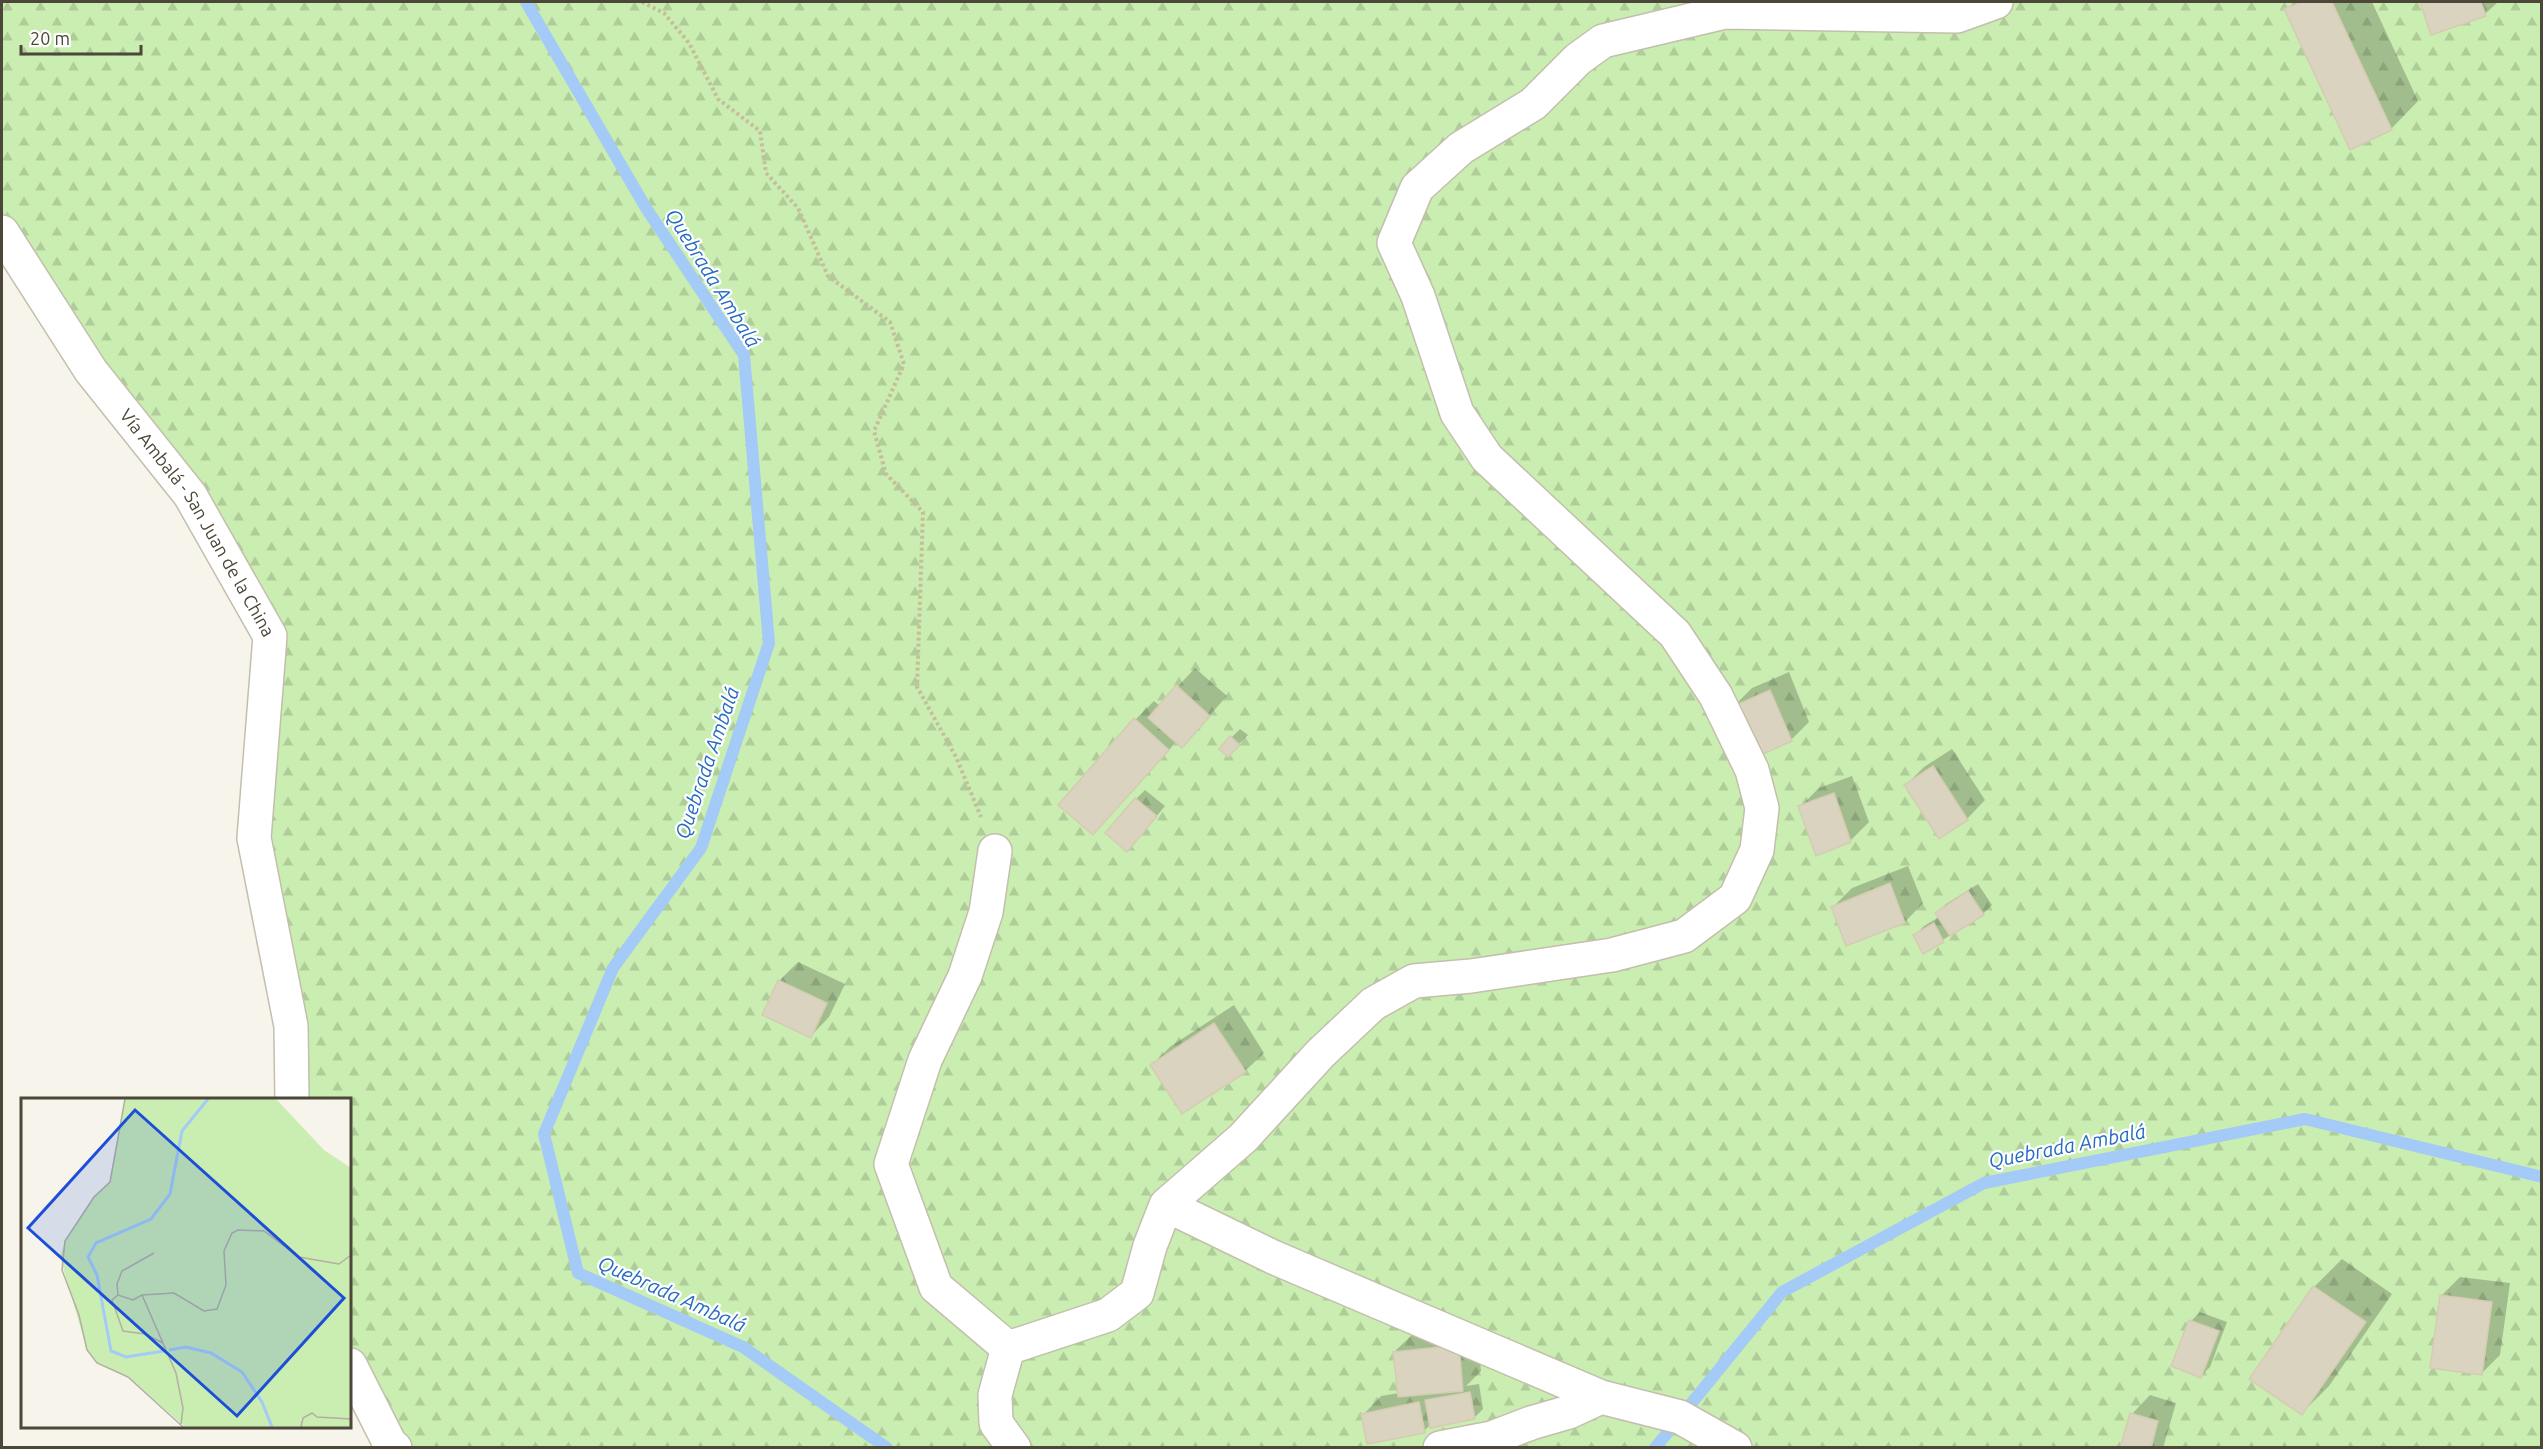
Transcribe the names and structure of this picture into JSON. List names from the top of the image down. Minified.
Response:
{"streets":{"street":["Vía Ambalá - San Juan de la China"]},"water":["Quebrada Ambalá"],"scale_bar":"20 m"}
